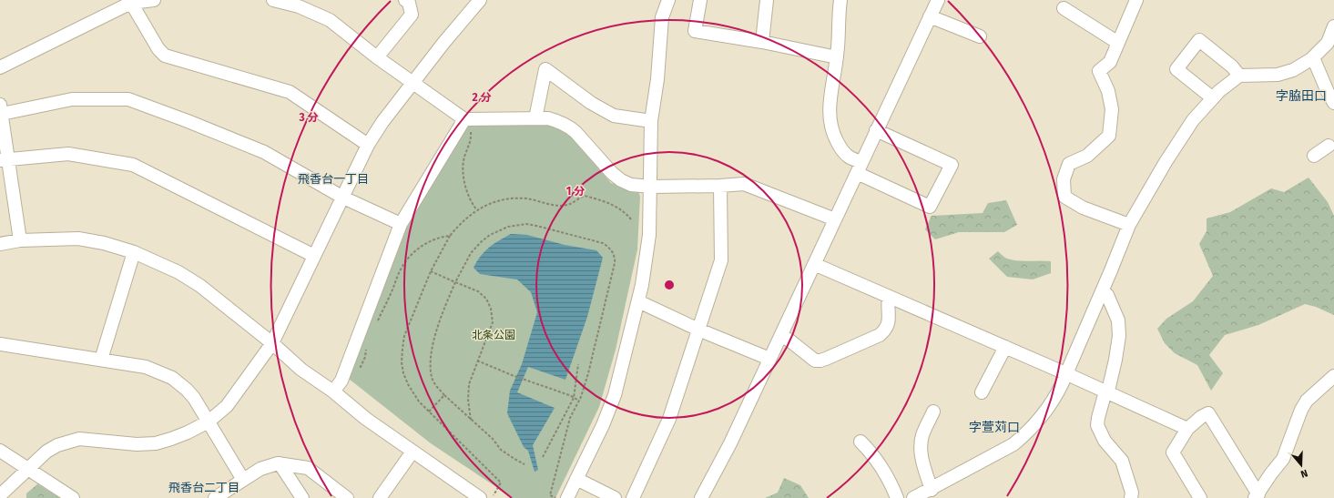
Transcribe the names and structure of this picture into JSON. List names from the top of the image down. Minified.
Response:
{"districts":["字脇田口","飛香台一丁目","字萱苅口","飛香台二丁目"],"parks":["北条公園"],"north":"bottom","rings":["2 分","3 分","1 分"]}
